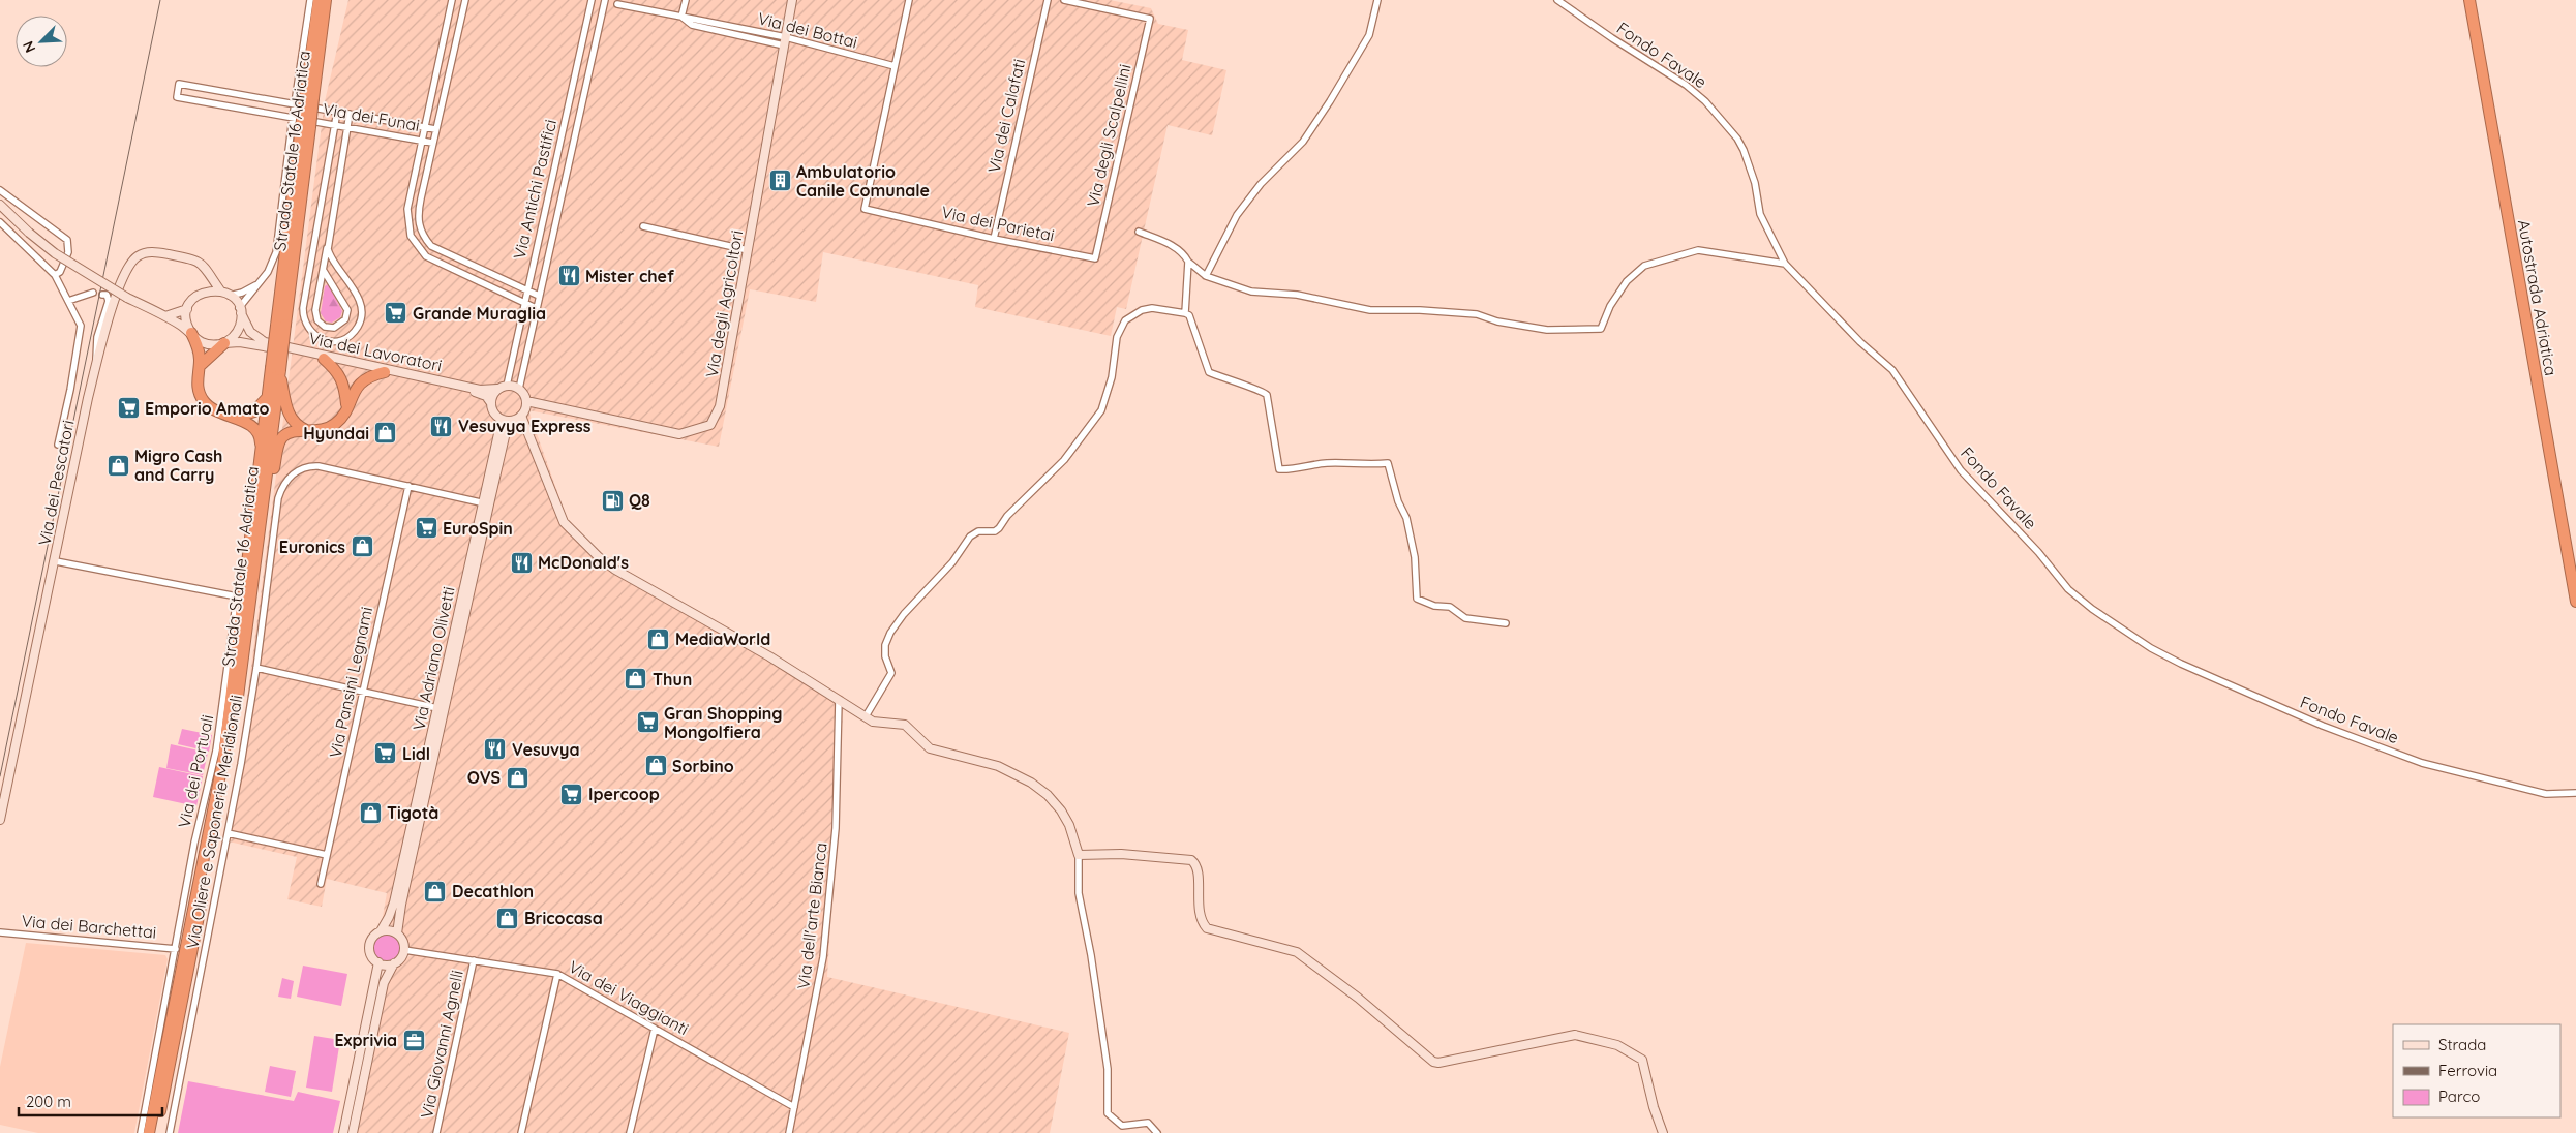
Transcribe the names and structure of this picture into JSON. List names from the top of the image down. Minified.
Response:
{"streets":{"highway":["Strada Statale 16 Adriatica","Autostrada Adriatica"],"street":["Via dei Bottai","Fondo Favale","Via dei Calafati","Via dei Funai","Via degli Scalpellini","Via Antichi Pastifici","Via dei Parietai","Via degli Agricoltori","Via dei Lavoratori","Via dei Pescatori","Via Adriano Olivetti","Via Pansini Legnami","Via dei Portuali","Via Oliere e Saponerie Meridionali","Via dell'arte Bianca","Via dei Barchettai","Via dei Viaggianti","Via Giovanni Agnelli"]},"crossings":[["Via dei Bottai","Via dei Parietai"],["Via dei Bottai","Via degli Agricoltori"],["Via dei Calafati","Via dei Parietai"],["Via degli Scalpellini","Via dei Parietai"],["Via Antichi Pastifici","Via degli Agricoltori"],["Via Antichi Pastifici","Via Adriano Olivetti"],["Via degli Agricoltori","Via Adriano Olivetti"],["Via dei Pescatori","Via dei Portuali"],["Via Adriano Olivetti","Via Oliere e Saponerie Meridionali"],["Via Adriano Olivetti","Via dei Viaggianti"],["Via Pansini Legnami","Via Oliere e Saponerie Meridionali"],["Via dei Portuali","Via dei Barchettai"],["Via dell'arte Bianca","Via dei Viaggianti"],["Via dei Viaggianti","Via Giovanni Agnelli"]],"places":{"building":["Ambulatorio Canile Comunale"],"restaurant":["Mister chef","Vesuvya Express","McDonald's","Vesuvya"],"supermarket":["Grande Muraglia","Emporio Amato","EuroSpin","Gran Shopping Mongolfiera","Lidl","Ipercoop"],"shop":["Hyundai","Migro Cash and Carry","Euronics","MediaWorld","Thun","Sorbino","OVS","Tigotà","Decathlon","Bricocasa"],"fuel station":["Q8"],"office":["Exprivia"]},"legend":["Strada","Ferrovia","Parco"],"scale_bar":"200 m","north":"bottom left"}
